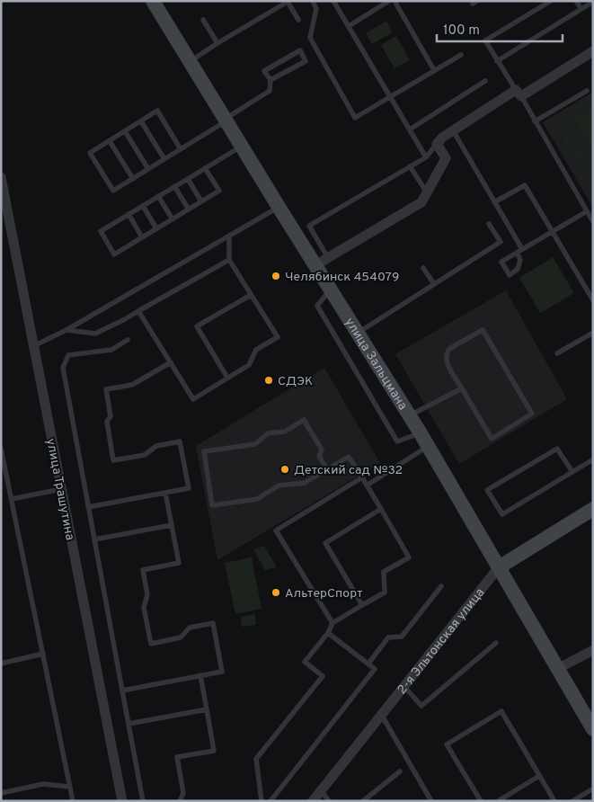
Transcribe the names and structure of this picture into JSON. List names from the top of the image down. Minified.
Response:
{"streets":{"street":["улица Зальцмана","улица Трашутина","2-я Эльтонская улица"]},"crossings":[["улица Зальцмана","2-я Эльтонская улица"]],"places":["Челябинск 454079","СДЭК","Детский сад №32","АльтерСпорт"],"scale_bar":"100 m"}
